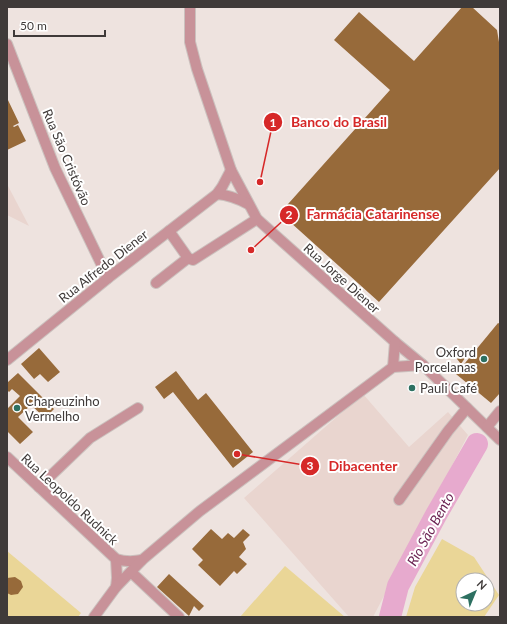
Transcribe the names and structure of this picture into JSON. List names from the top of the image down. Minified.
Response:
{"streets":{"street":["Rua São Cristóvão","Rua Alfredo Diener","Rua Jorge Diener","Rua Leopoldo Rudnick"]},"crossings":[["Rua São Cristóvão","Rua Alfredo Diener"],["Rua Alfredo Diener","Rua Jorge Diener"]],"water":["Rio São Bento"],"places":["Banco do Brasil","Farmácia Catarinense","Oxford Porcelanas","Pauli Café","Chapeuzinho Vermelho","Dibacenter"],"scale_bar":"50 m","north":"top right"}
